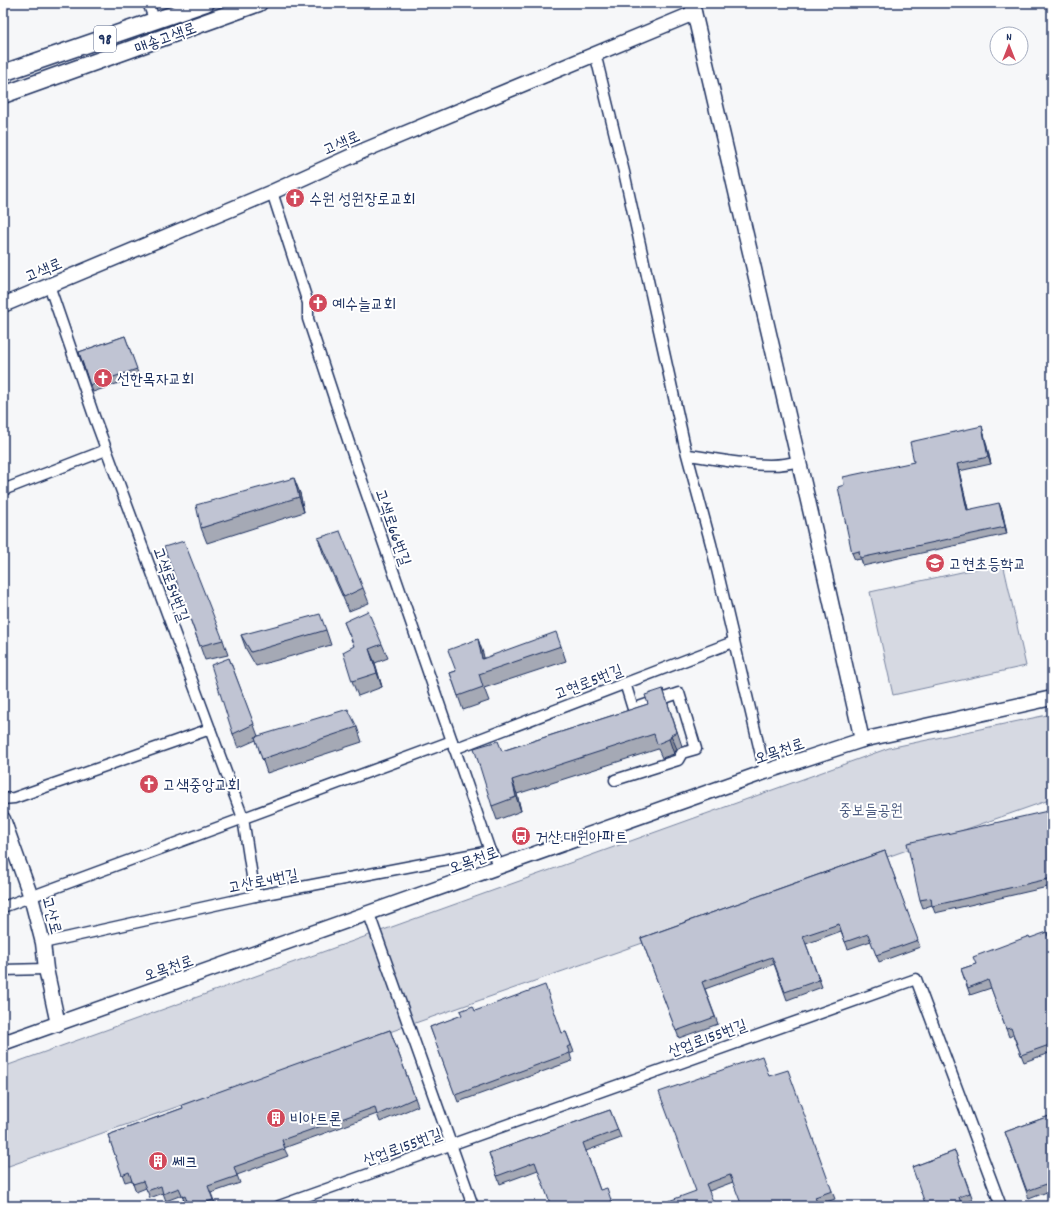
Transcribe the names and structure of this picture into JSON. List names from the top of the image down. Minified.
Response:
{"streets":{"main road":["매송고색로","98"],"street":["고색로","고색로66번길","고색로54번길","고현로5번길","오목천로","고산로4번길","고산로","산업로155번길"]},"crossings":[["고색로","고색로66번길"],["고색로","고색로54번길"],["고색로66번길","고현로5번길"],["고색로66번길","오목천로"],["고색로66번길","고산로4번길"],["고색로54번길","고현로5번길"],["고색로54번길","고산로4번길"],["고현로5번길","고산로"],["오목천로","고산로"],["고산로4번길","고산로"]],"parks":["중보들공원"],"places":{"church":["수원 성원장로교회","예수늘교회","선한목자교회","고색중앙교회"],"school or university":["고현초등학교"],"bus stop":["거산.대원아파트"],"building":["비아트론","쎄크"]},"north":"top"}
